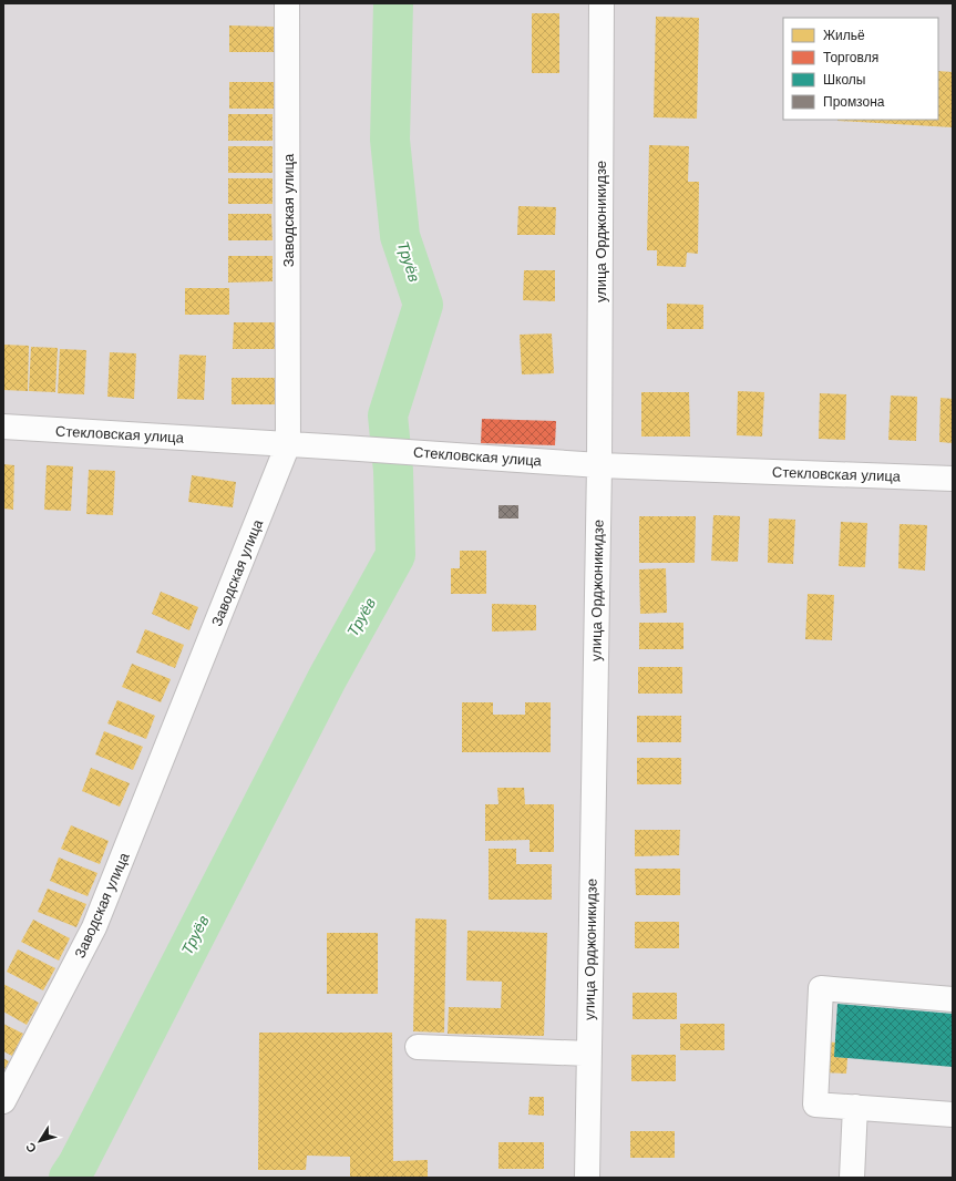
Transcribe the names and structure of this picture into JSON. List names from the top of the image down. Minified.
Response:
{"streets":{"street":["Заводская улица","улица Орджоникидзе","Стекловская улица"]},"crossings":[["Заводская улица","Стекловская улица"],["улица Орджоникидзе","Стекловская улица"]],"water":["Труёв"],"legend":["Жильё","Торговля","Школы","Промзона"],"north":"bottom left"}
